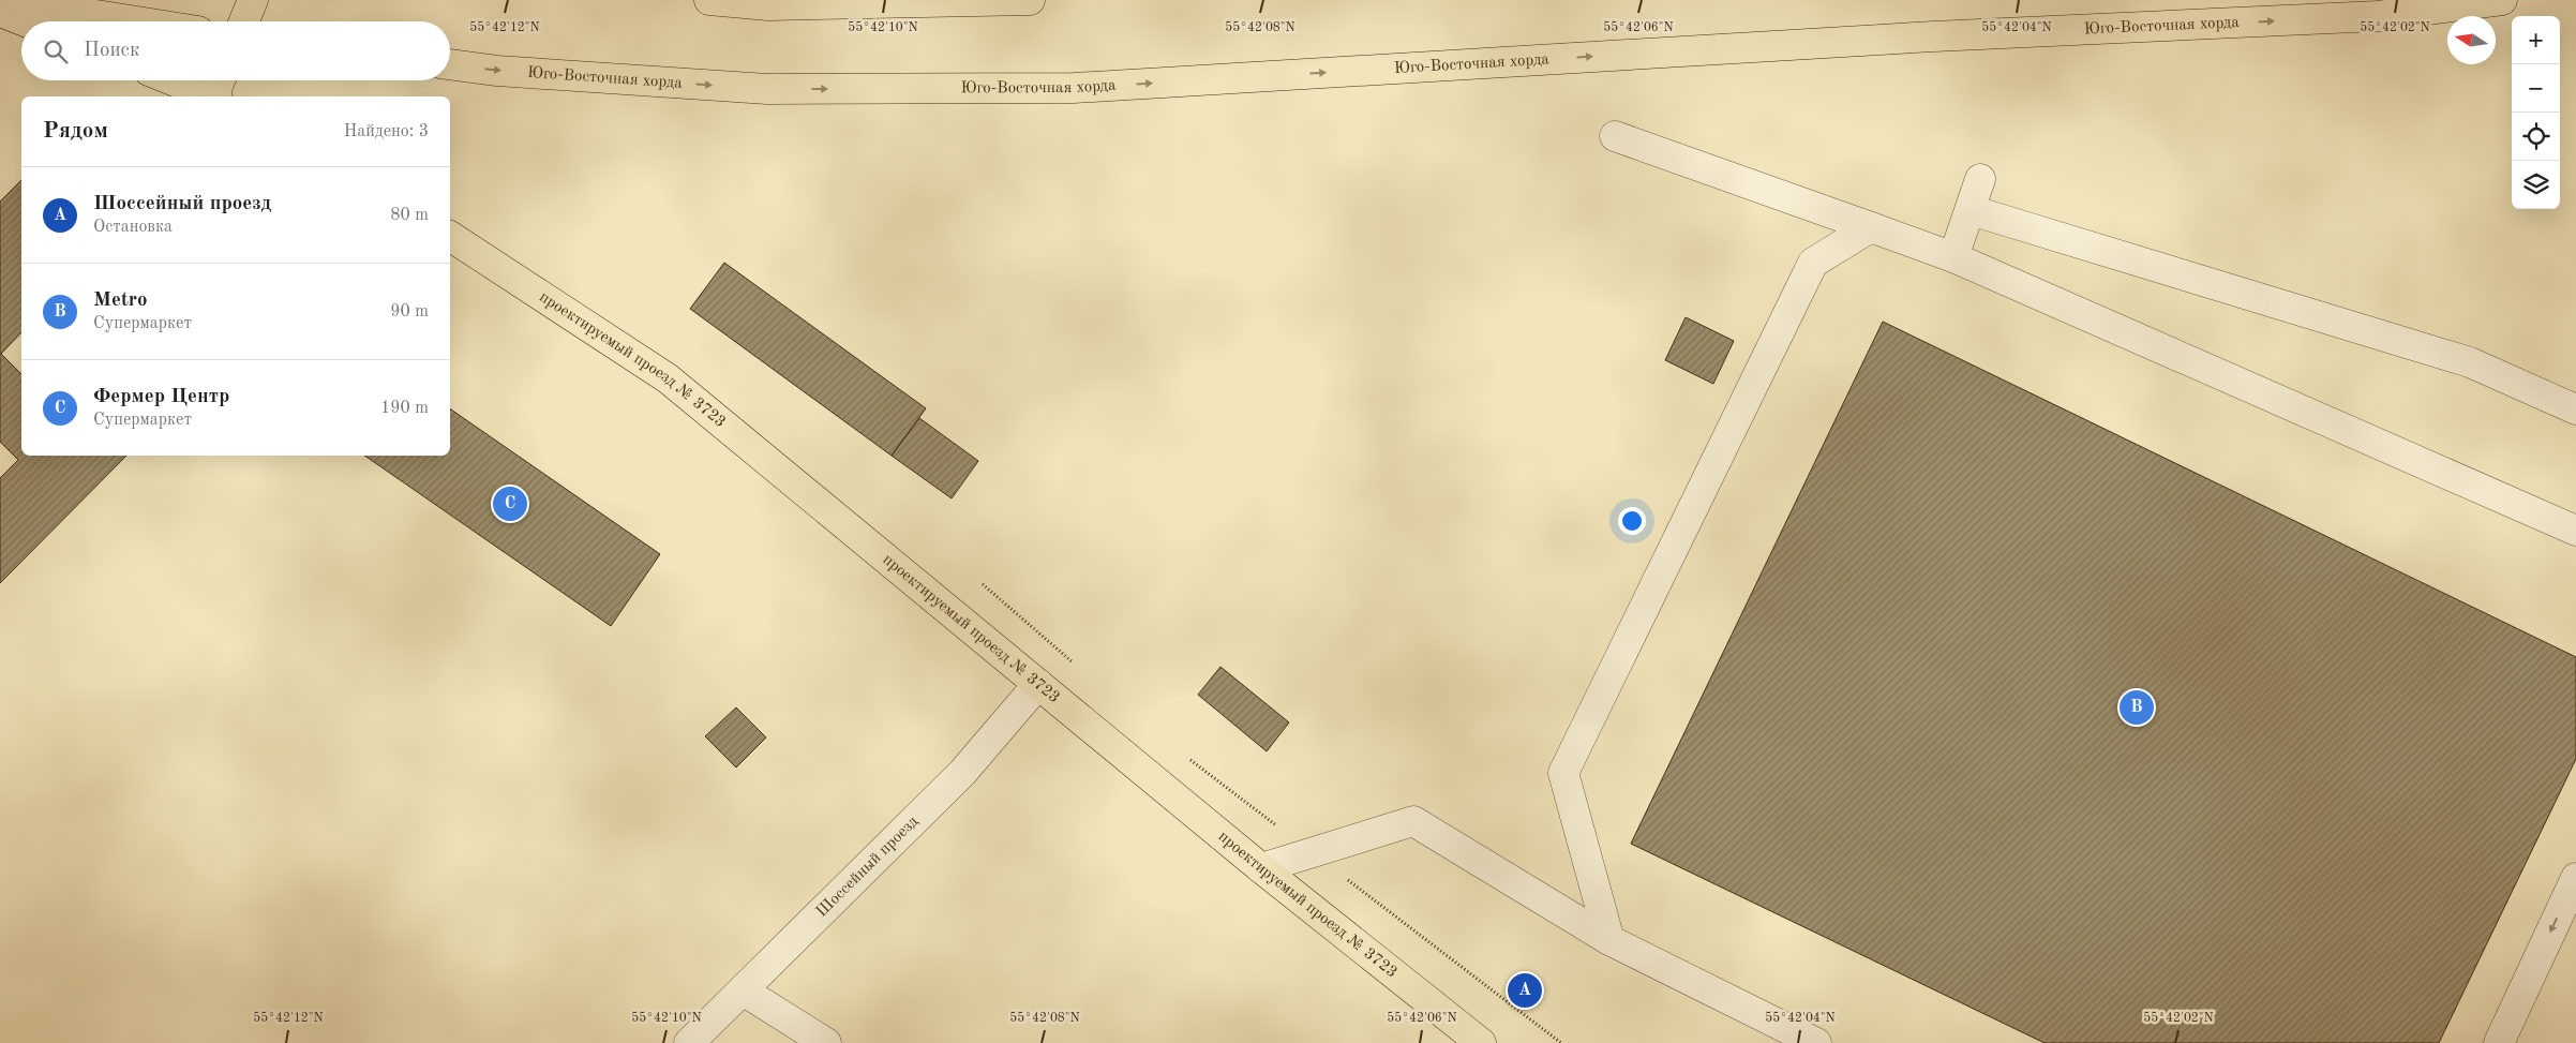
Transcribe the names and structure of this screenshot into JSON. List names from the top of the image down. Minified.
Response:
{"streets":{"main road":["Юго-Восточная хорда","проектируемый проезд № 3723"],"street":["Шоссейный проезд"]},"crossings":[["проектируемый проезд № 3723","Шоссейный проезд"]],"one_way":["Юго-Восточная хорда"],"north":"left","page":{"map_buttons":["+","−"],"search":"Поиск","heading":["Рядом","Найдено: 3"],"list":[{"mark":"A","name":"Шоссейный проезд","note":"Остановка","value":"80 m"},{"mark":"B","name":"Metro","note":"Супермаркет","value":"90 m"},{"mark":"C","name":"Фермер Центр","note":"Супермаркет","value":"190 m"}],"pins":["C","B","A"]},"coordinates":["55°42'12\"N","55°42'10\"N","55°42'08\"N","55°42'06\"N","55°42'04\"N","55°42'02\"N"]}
